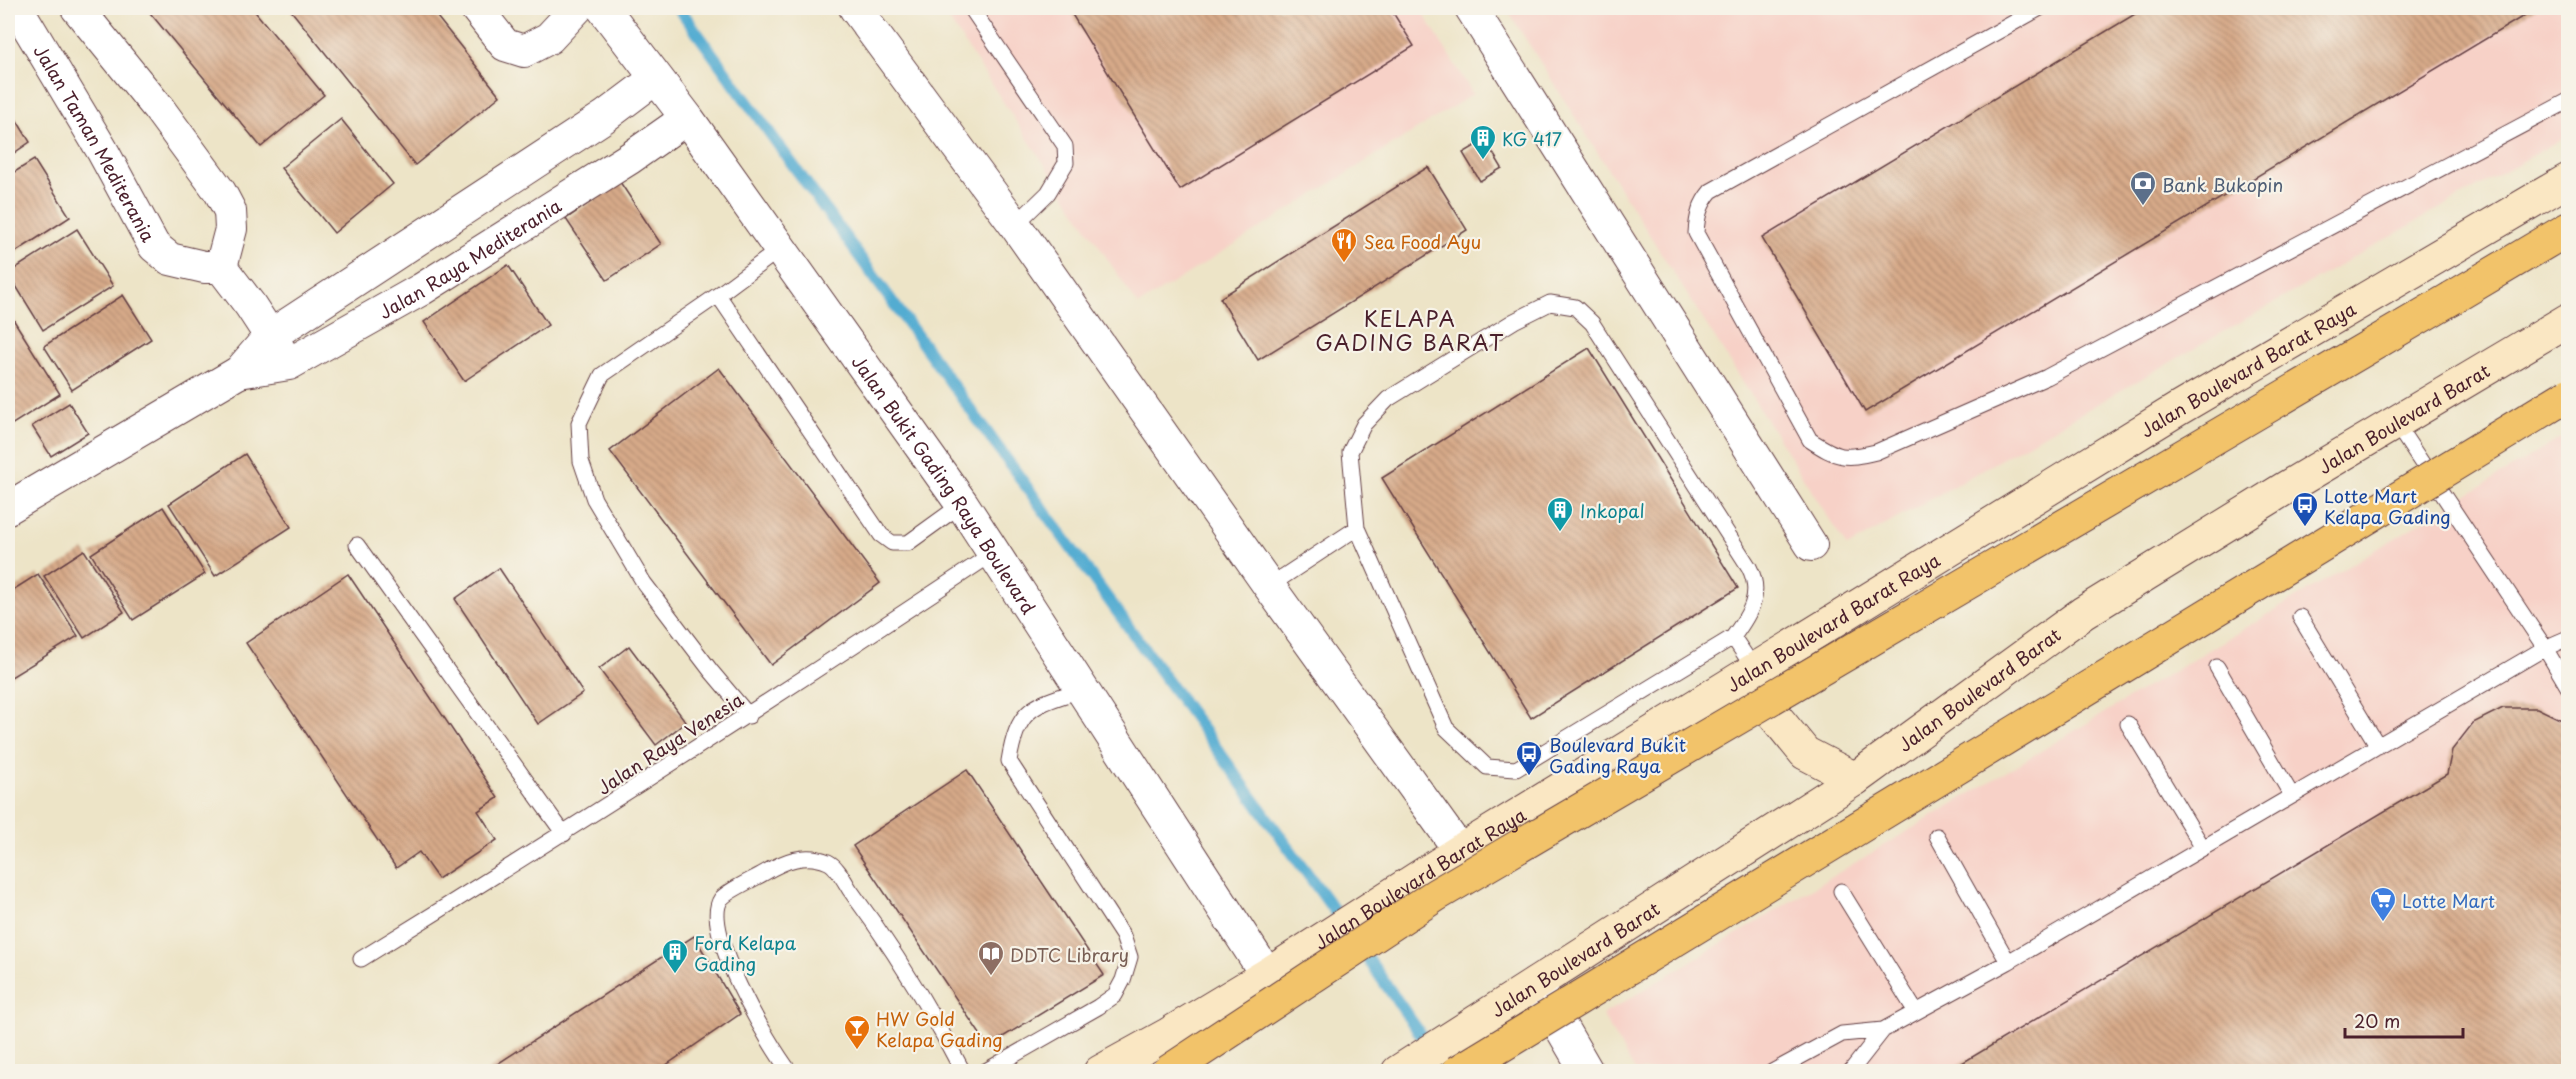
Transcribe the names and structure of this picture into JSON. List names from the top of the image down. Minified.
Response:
{"streets":{"main road":["Jalan Boulevard Barat Raya","Jalan Boulevard Barat"],"street":["Jalan Taman Mediterania","Jalan Raya Mediterania","Jalan Bukit Gading Raya Boulevard"],"lane":["Jalan Raya Venesia"]},"crossings":[["Jalan Raya Mediterania","Jalan Bukit Gading Raya Boulevard"],["Jalan Boulevard Barat Raya","Jalan Bukit Gading Raya Boulevard"],["Jalan Bukit Gading Raya Boulevard","Jalan Raya Venesia"]],"districts":["KELAPA GADING BARAT"],"places":{"building":["KG 417","Inkopal","Ford Kelapa Gading"],"bank":["Bank Bukopin"],"restaurant":["Sea Food Ayu"],"bus stop":["Lotte Mart Kelapa Gading","Boulevard Bukit Gading Raya"],"supermarket":["Lotte Mart"],"library":["DDTC Library"],"bar":["HW Gold Kelapa Gading"]},"scale_bar":"20 m"}
